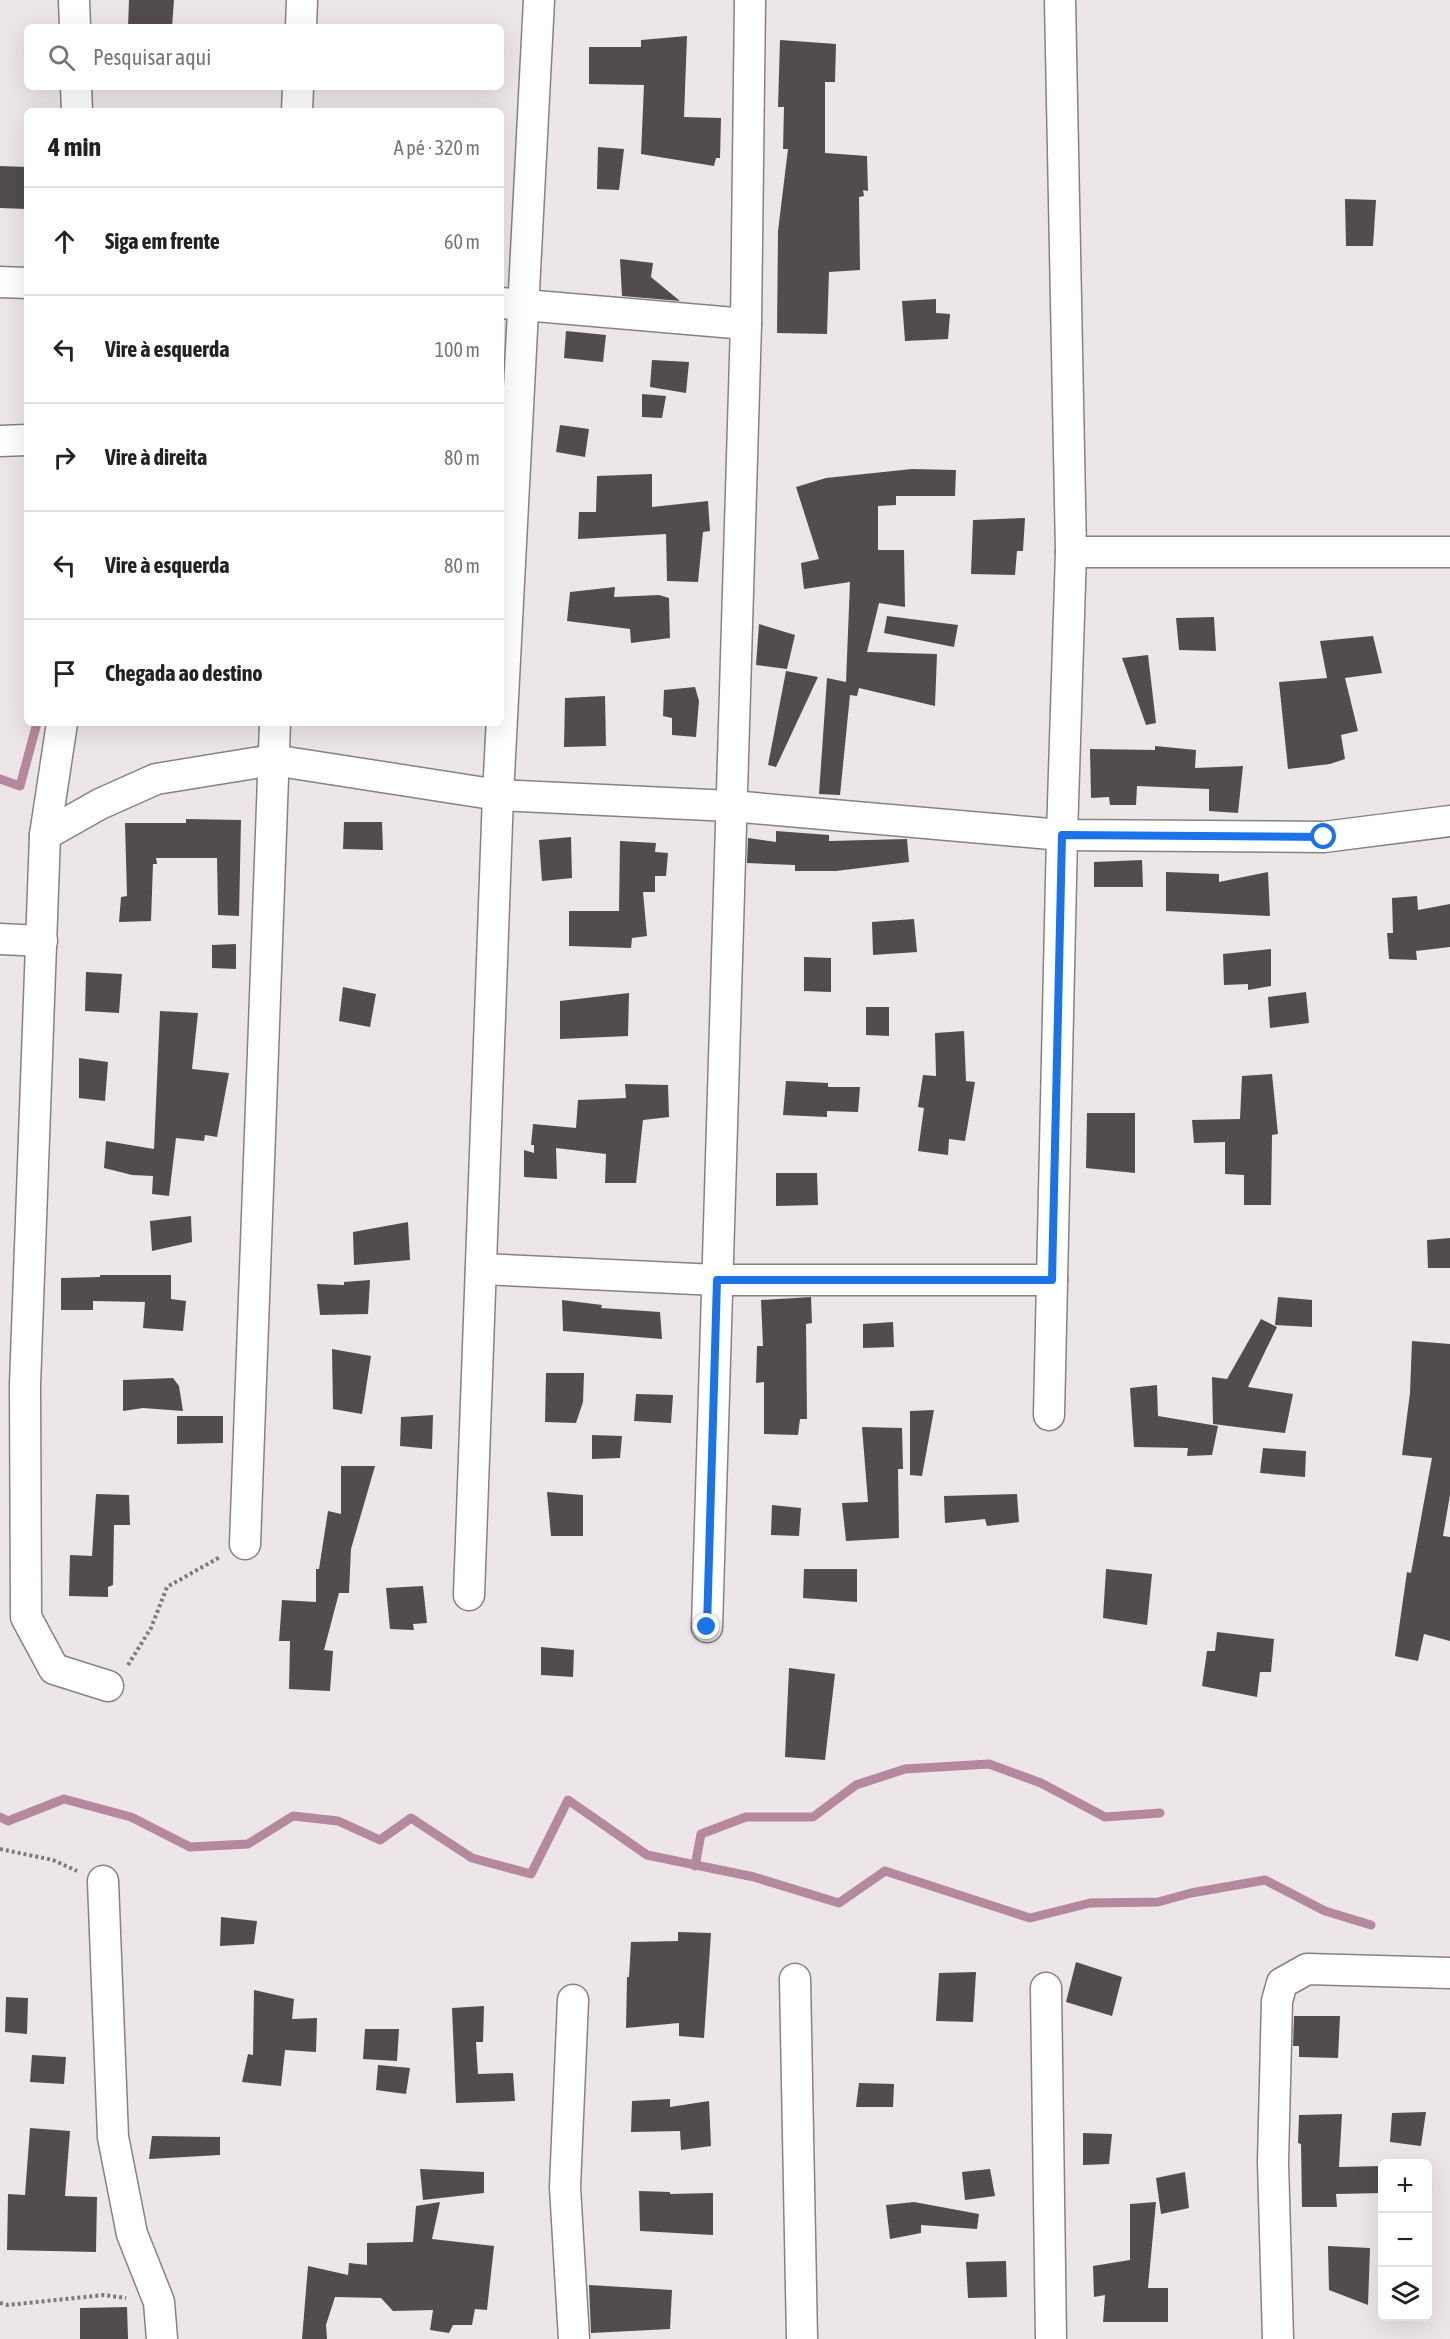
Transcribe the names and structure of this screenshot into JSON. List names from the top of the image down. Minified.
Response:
{"page":{"search":"Pesquisar aqui","heading":["4 min","A pé · 320 m"],"list":[["Siga em frente","60 m"],["Vire à esquerda","100 m"],["Vire à direita","80 m"],["Vire à esquerda","80 m"],"Chegada ao destino"],"map_buttons":["+","−"]}}
